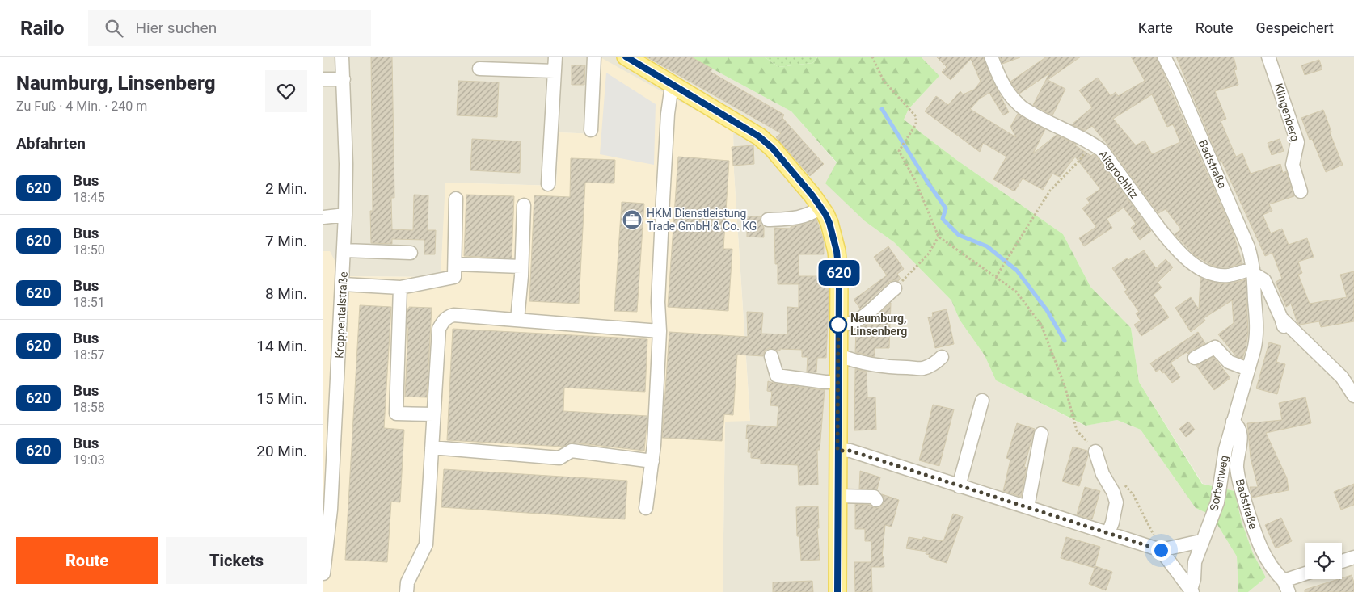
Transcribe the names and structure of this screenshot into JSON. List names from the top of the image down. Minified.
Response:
{"streets":{"street":["Klingenberg","Badstraße","Altgrochlitz","Kroppentalstraße","Sorbenweg"]},"crossings":[["Badstraße","Altgrochlitz"],["Badstraße","Sorbenweg"]],"places":{"office":["HKM Dienstleistung Trade GmbH & Co. KG"],"other":["Naumburg, Linsenberg"]},"lines":["bus line 620"],"page":{"header":"Railo","search":"Hier suchen","nav":["Karte","Route","Gespeichert"],"heading":[["Naumburg, Linsenberg","Zu Fuß · 4 Min. · 240 m"],"Abfahrten"],"on_map":"620","list":[{"mark":"620","name":"Bus","note":"18:45","value":"2 Min."},{"mark":"620","name":"Bus","note":"18:50","value":"7 Min."},{"mark":"620","name":"Bus","note":"18:51","value":"8 Min."},{"mark":"620","name":"Bus","note":"18:57","value":"14 Min."},{"mark":"620","name":"Bus","note":"18:58","value":"15 Min."},{"mark":"620","name":"Bus","note":"19:03","value":"20 Min."}],"buttons":["Route","Tickets"]}}
